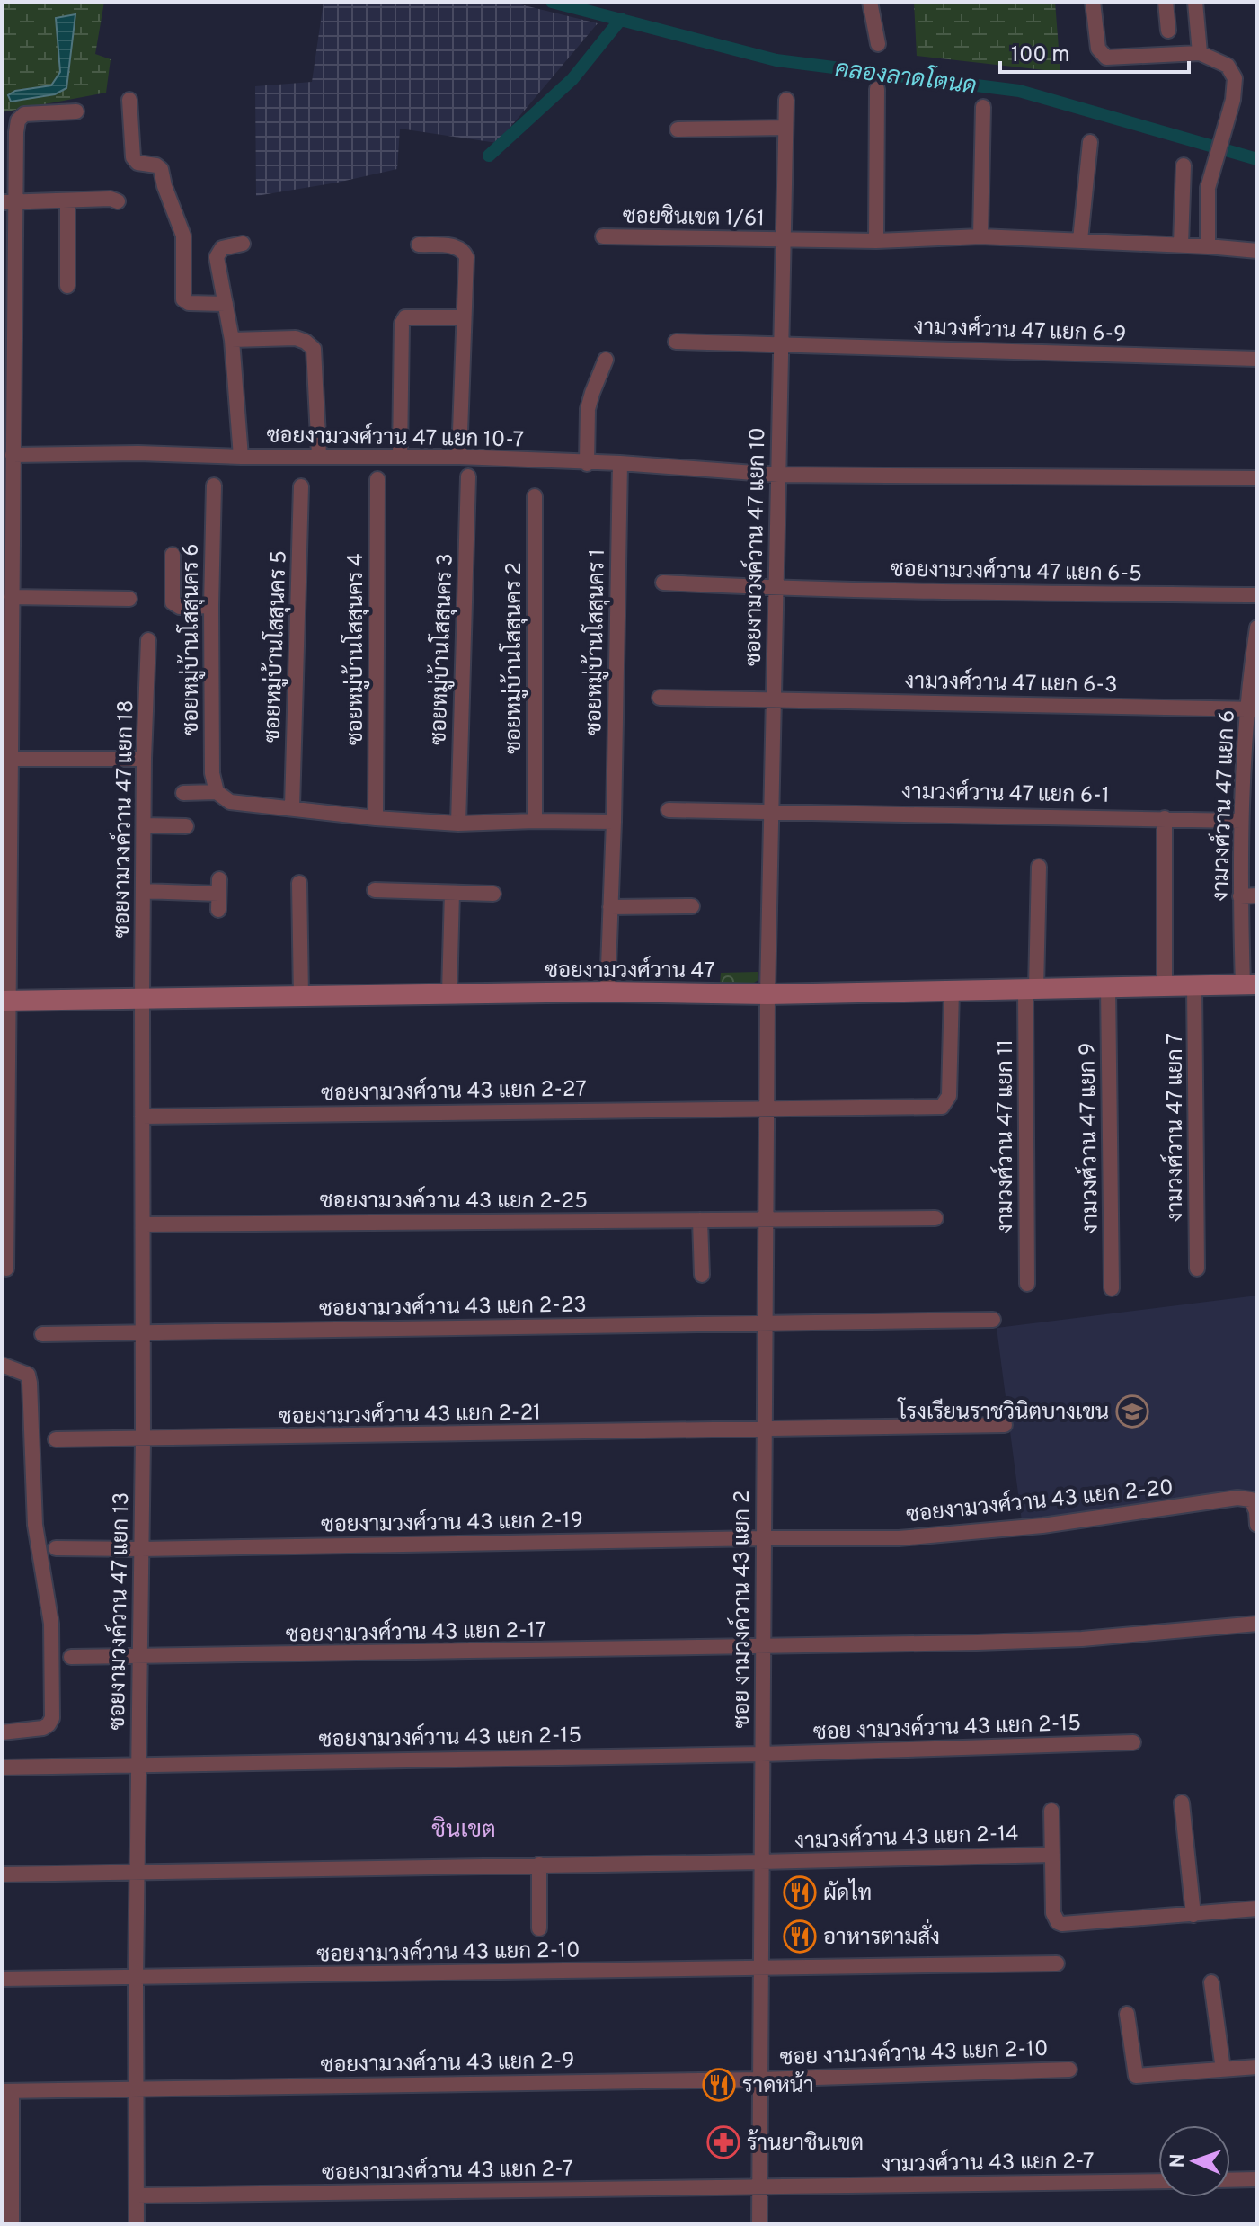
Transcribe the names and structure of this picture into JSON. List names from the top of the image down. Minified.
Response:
{"streets":{"street":["ซอยชินเขต 1/61","งามวงศ์วาน 47 แยก 6-9","ซอยงามวงศ์วาน 47 แยก 10-7","ซอยงามวงค์วาน 47 แยก 10","ซอยงามวงศ์วาน 47 แยก 6-5","ซอยหมู่บ้านโสสุนคร 6","ซอยหมู่บ้านโสสุนคร 1","ซอยหมู่บ้านโสสุนคร 5","ซอยหมู่บ้านโสสุนคร 4","ซอยหมู่บ้านโสสุนคร 3","ซอยหมู่บ้านโสสุนคร 2","งามวงศ์วาน 47 แยก 6-3","งามวงศ์วาน 47 แยก 6-1","งามวงศ์วาน 47 แยก 6","ซอยงามวงค์วาน 47 แยก 18","ซอยงามวงศ์วาน 47","ซอยงามวงศ์วาน 43 แยก 2-27","งามวงศ์วาน 47 แยก 7","งามวงศ์วาน 47 แยก 11","งามวงศ์วาน 47 แยก 9","ซอยงามวงค์วาน 43 แยก 2-25","ซอยงามวงศ์วาน 43 แยก 2-23","ซอยงามวงศ์วาน 43 แยก 2-21","ซอยงามวงศ์วาน 43 แยก 2-20","ซอยงามวงศ์วาน 43 แยก 2-19","ซอย งามวงค์วาน 43 แยก 2","ซอยงามวงค์วาน 47 แยก 13","ซอยงามวงศ์วาน 43 แยก 2-17","ซอย งามวงค์วาน 43 แยก 2-15","ซอยงามวงค์วาน 43 แยก 2-15","งามวงศ์วาน 43 แยก 2-14","ซอยงามวงค์วาน 43 แยก 2-10","ซอย งามวงค์วาน 43 แยก 2-10","ซอยงามวงศ์วาน 43 แยก 2-9","งามวงศ์วาน 43 แยก 2-7","ซอยงามวงศ์วาน 43 แยก 2-7"]},"crossings":[["ซอยชินเขต 1/61","ซอยงามวงค์วาน 47 แยก 10"],["งามวงศ์วาน 47 แยก 6-9","ซอยงามวงค์วาน 47 แยก 10"],["ซอยงามวงศ์วาน 47 แยก 10-7","ซอยงามวงค์วาน 47 แยก 10"],["ซอยงามวงศ์วาน 47 แยก 10-7","ซอยหมู่บ้านโสสุนคร 1"],["ซอยงามวงค์วาน 47 แยก 10","ซอยงามวงศ์วาน 47 แยก 6-5"],["ซอยงามวงค์วาน 47 แยก 10","งามวงศ์วาน 47 แยก 6-3"],["ซอยงามวงค์วาน 47 แยก 10","งามวงศ์วาน 47 แยก 6-1"],["ซอยงามวงค์วาน 47 แยก 10","ซอยงามวงศ์วาน 47"],["ซอยงามวงค์วาน 47 แยก 10","ซอย งามวงค์วาน 43 แยก 2"],["ซอยหมู่บ้านโสสุนคร 1","ซอยงามวงศ์วาน 47"],["งามวงศ์วาน 47 แยก 6-3","งามวงศ์วาน 47 แยก 6"],["งามวงศ์วาน 47 แยก 6-1","งามวงศ์วาน 47 แยก 6"],["งามวงศ์วาน 47 แยก 6","ซอยงามวงศ์วาน 47"],["ซอยงามวงค์วาน 47 แยก 18","ซอยงามวงศ์วาน 47"],["ซอยงามวงค์วาน 47 แยก 18","ซอยงามวงค์วาน 47 แยก 13"],["ซอยงามวงศ์วาน 47","ซอยงามวงศ์วาน 43 แยก 2-27"],["ซอยงามวงศ์วาน 47","งามวงศ์วาน 47 แยก 7"],["ซอยงามวงศ์วาน 47","งามวงศ์วาน 47 แยก 11"],["ซอยงามวงศ์วาน 47","งามวงศ์วาน 47 แยก 9"],["ซอยงามวงศ์วาน 47","ซอย งามวงค์วาน 43 แยก 2"],["ซอยงามวงศ์วาน 47","ซอยงามวงค์วาน 47 แยก 13"],["ซอยงามวงศ์วาน 43 แยก 2-27","ซอย งามวงค์วาน 43 แยก 2"],["ซอยงามวงศ์วาน 43 แยก 2-27","ซอยงามวงค์วาน 47 แยก 13"],["ซอยงามวงค์วาน 43 แยก 2-25","ซอย งามวงค์วาน 43 แยก 2"],["ซอยงามวงค์วาน 43 แยก 2-25","ซอยงามวงค์วาน 47 แยก 13"],["ซอยงามวงศ์วาน 43 แยก 2-23","ซอย งามวงค์วาน 43 แยก 2"],["ซอยงามวงศ์วาน 43 แยก 2-23","ซอยงามวงค์วาน 47 แยก 13"],["ซอยงามวงศ์วาน 43 แยก 2-21","ซอย งามวงค์วาน 43 แยก 2"],["ซอยงามวงศ์วาน 43 แยก 2-21","ซอยงามวงค์วาน 47 แยก 13"],["ซอยงามวงศ์วาน 43 แยก 2-20","ซอยงามวงศ์วาน 43 แยก 2-19"],["ซอยงามวงศ์วาน 43 แยก 2-20","ซอย งามวงค์วาน 43 แยก 2"],["ซอยงามวงศ์วาน 43 แยก 2-19","ซอย งามวงค์วาน 43 แยก 2"],["ซอยงามวงศ์วาน 43 แยก 2-19","ซอยงามวงค์วาน 47 แยก 13"],["ซอย งามวงค์วาน 43 แยก 2","ซอยงามวงศ์วาน 43 แยก 2-17"],["ซอย งามวงค์วาน 43 แยก 2","ซอย งามวงค์วาน 43 แยก 2-15"],["ซอย งามวงค์วาน 43 แยก 2","ซอยงามวงค์วาน 43 แยก 2-15"],["ซอย งามวงค์วาน 43 แยก 2","งามวงศ์วาน 43 แยก 2-14"],["ซอย งามวงค์วาน 43 แยก 2","ซอยงามวงค์วาน 43 แยก 2-10"],["ซอย งามวงค์วาน 43 แยก 2","ซอย งามวงค์วาน 43 แยก 2-10"],["ซอย งามวงค์วาน 43 แยก 2","ซอยงามวงศ์วาน 43 แยก 2-9"],["ซอย งามวงค์วาน 43 แยก 2","งามวงศ์วาน 43 แยก 2-7"],["ซอย งามวงค์วาน 43 แยก 2","ซอยงามวงศ์วาน 43 แยก 2-7"],["ซอยงามวงค์วาน 47 แยก 13","ซอยงามวงศ์วาน 43 แยก 2-17"],["ซอยงามวงค์วาน 47 แยก 13","ซอยงามวงค์วาน 43 แยก 2-15"],["ซอยงามวงค์วาน 47 แยก 13","งามวงศ์วาน 43 แยก 2-14"],["ซอยงามวงค์วาน 47 แยก 13","ซอยงามวงค์วาน 43 แยก 2-10"],["ซอยงามวงค์วาน 47 แยก 13","ซอยงามวงศ์วาน 43 แยก 2-9"],["ซอยงามวงค์วาน 47 แยก 13","ซอยงามวงศ์วาน 43 แยก 2-7"],["ซอย งามวงค์วาน 43 แยก 2-15","ซอยงามวงค์วาน 43 แยก 2-15"],["ซอย งามวงค์วาน 43 แยก 2-10","ซอยงามวงศ์วาน 43 แยก 2-9"],["งามวงศ์วาน 43 แยก 2-7","ซอยงามวงศ์วาน 43 แยก 2-7"]],"districts":["ชินเขต"],"water":["คลองลาดโตนด"],"places":{"school or university":["โรงเรียนราชวินิตบางเขน"],"restaurant":["ผัดไท","อาหารตามสั่ง","ราดหน้า"],"pharmacy":["ร้านยาชินเขต"]},"scale_bar":"100 m","north":"left"}
